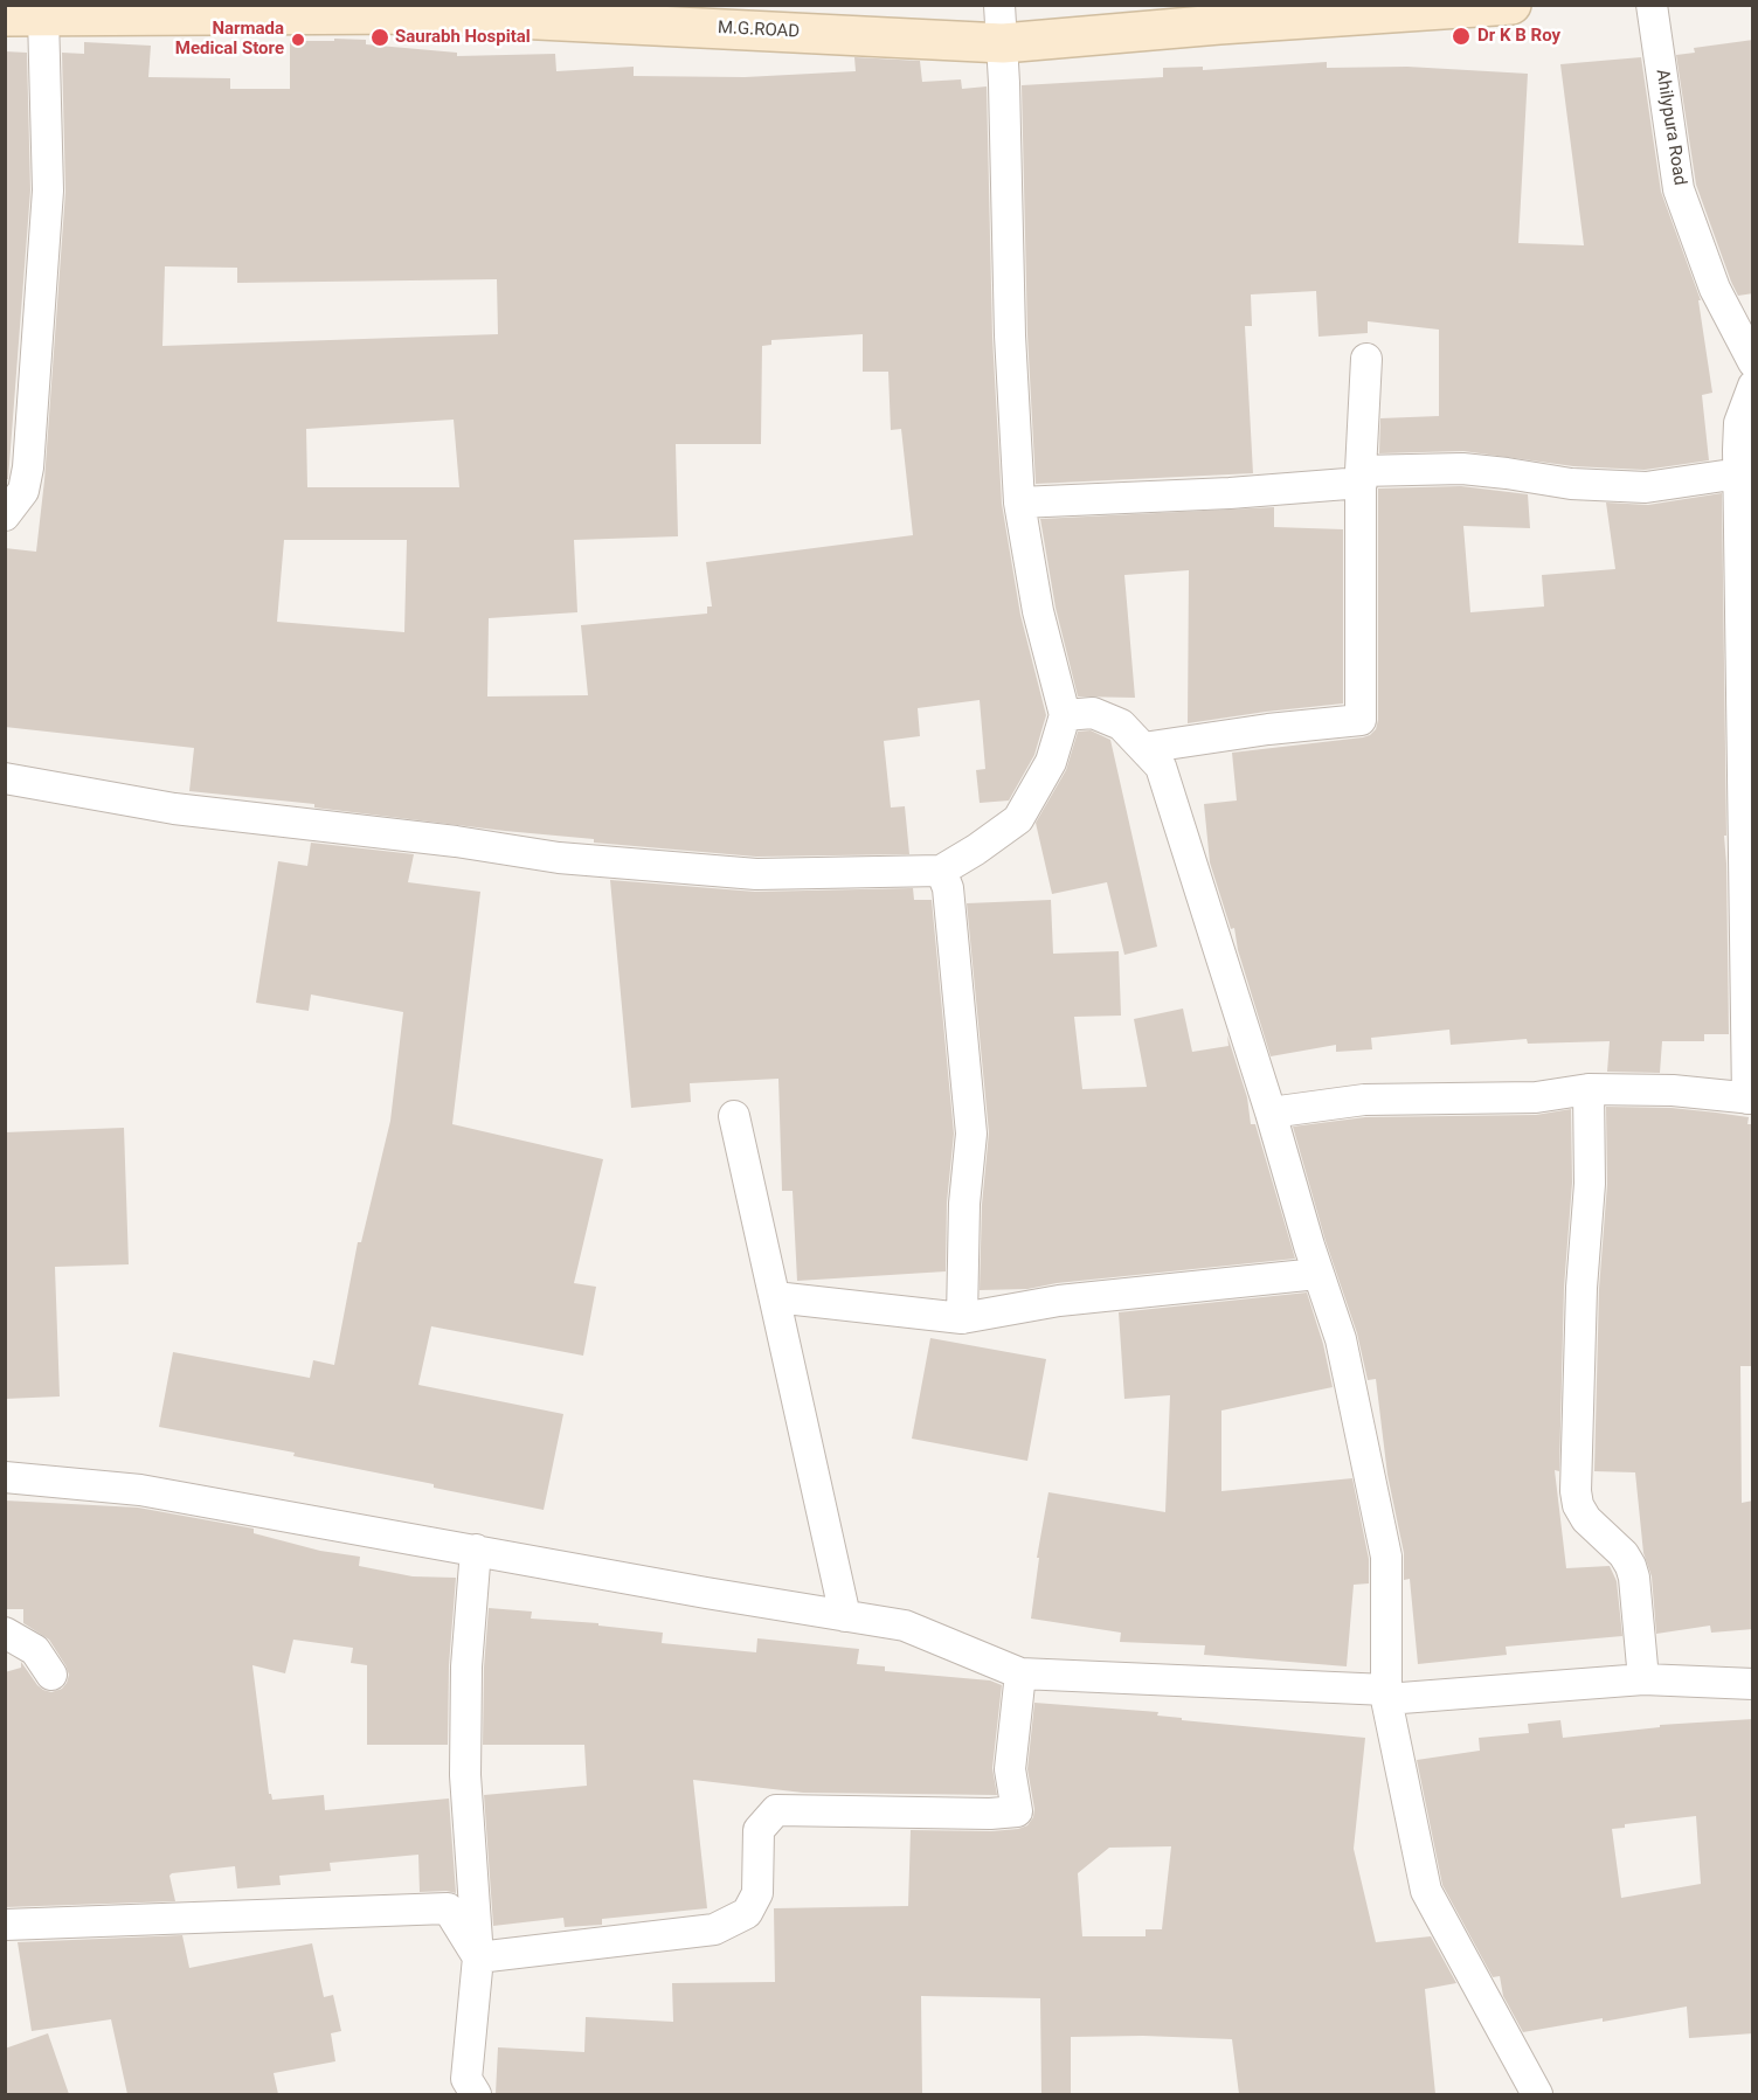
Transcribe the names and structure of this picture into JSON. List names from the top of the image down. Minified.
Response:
{"streets":{"main road":["M.G.ROAD"],"street":["Ahilypura Road"]},"places":["Dr K B Roy","Saurabh Hospital","Narmada Medical Store"]}
